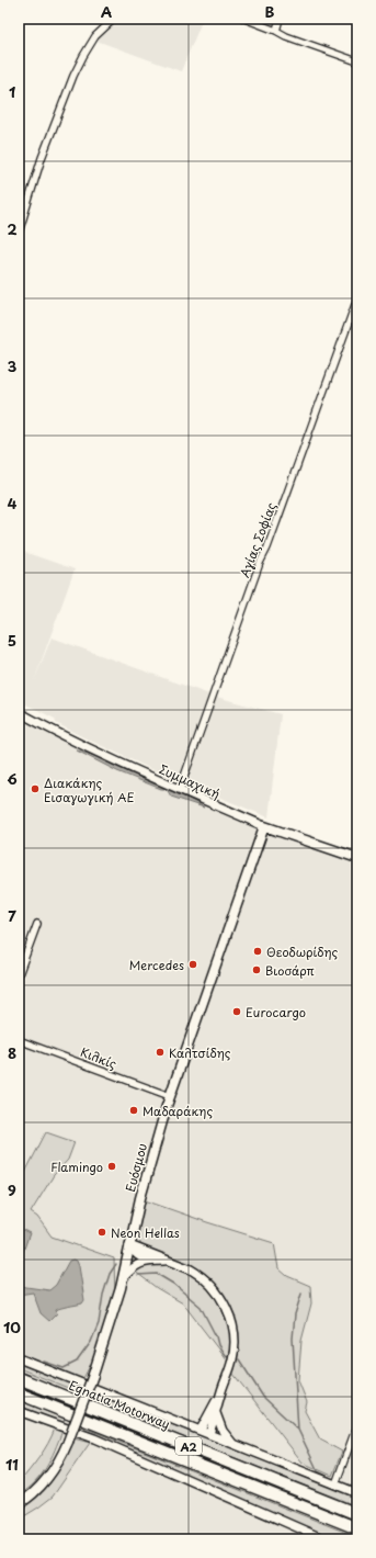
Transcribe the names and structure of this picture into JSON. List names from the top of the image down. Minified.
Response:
{"streets":{"highway":["Egnatia Motorway","Α2"],"main road":["Συμμαχική","Ευόσμου"],"street":["Αγίας Σοφίας","Κιλκίς"]},"crossings":[["Αγίας Σοφίας","Συμμαχική"],["Συμμαχική","Ευόσμου"],["Κιλκίς","Ευόσμου"]],"places":["Διακάκης Εισαγωγική ΑΕ","Θεοδωρίδης","Mercedes","Βιοσάρπ","Eurocargo","Καλτσίδης","Μαδαράκης","Flamingo","Neon Hellas"],"grid":{"columns":["A","B"],"rows":["1","2","3","4","5","6","7","8","9","10","11"]}}
